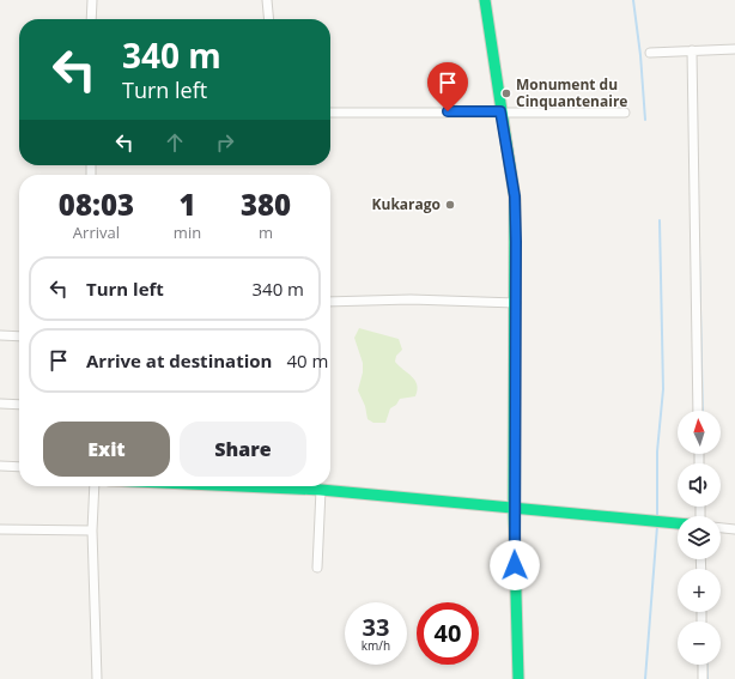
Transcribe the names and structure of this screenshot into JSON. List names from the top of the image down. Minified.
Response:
{"places":["Monument du Cinquantenaire","Kukarago"],"north":"top","page":{"turn":["340 m","Turn left"],"eta":["08:03","Arrival","1","min","380","m"],"list":[{"name":"Turn left","value":"340 m"},{"name":"Arrive at destination","value":"40 m"}],"map_buttons":["+","−"],"buttons":["Exit","Share"],"speed":"33 km/h","limit":"40"}}
